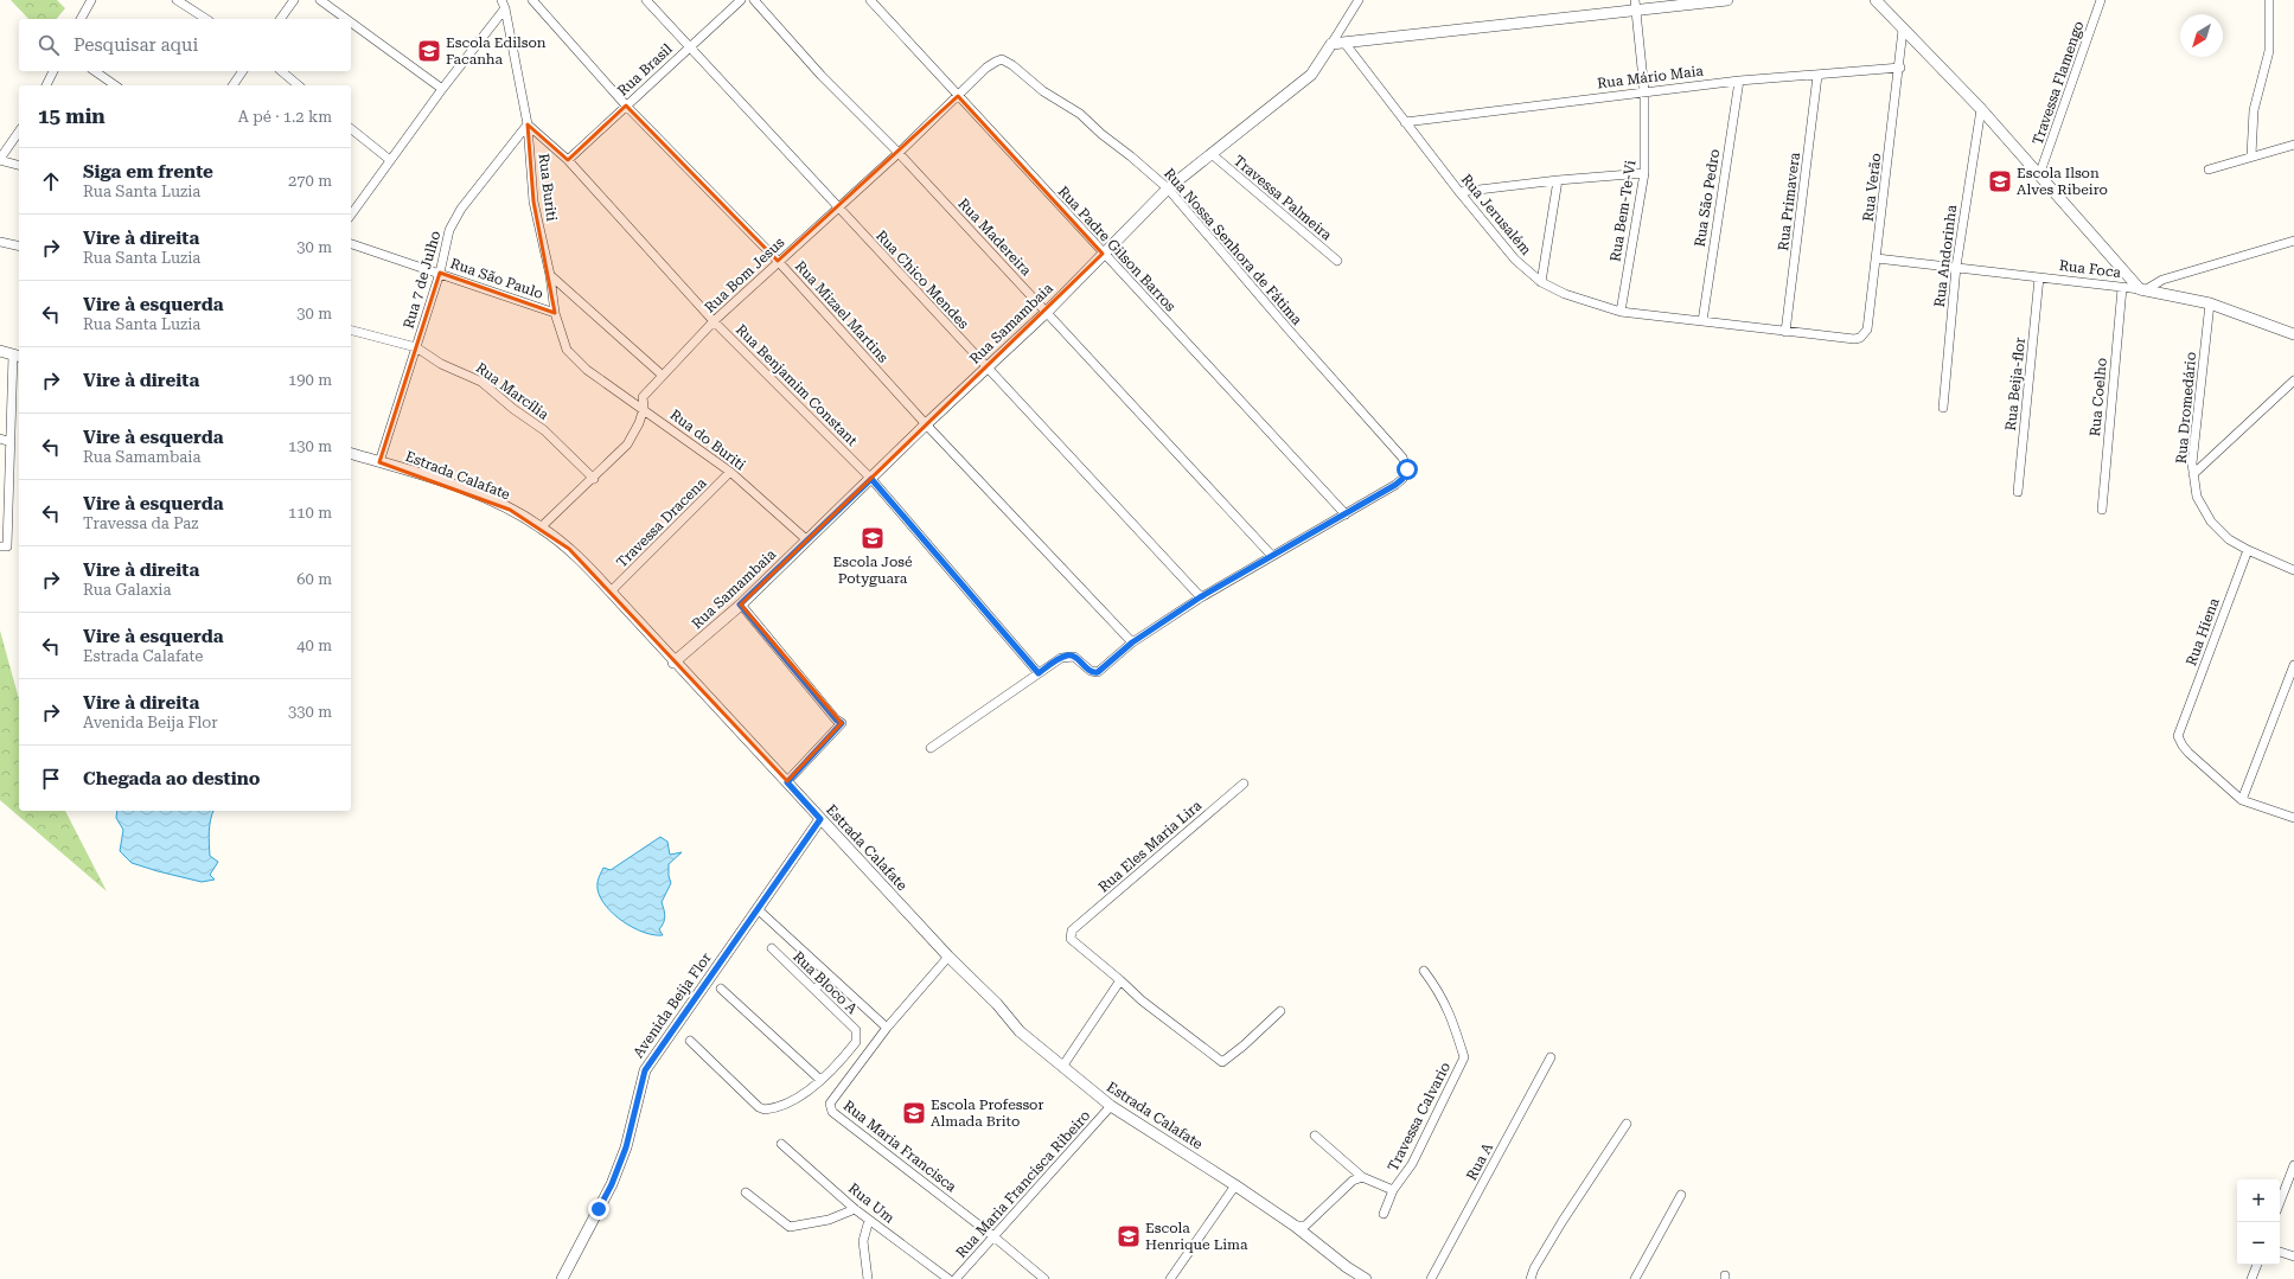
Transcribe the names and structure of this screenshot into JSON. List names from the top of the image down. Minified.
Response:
{"streets":{"street":["Rua Brasil","Rua Mário Maia","Travessa Flamengo","Rua Buriti","Rua Verão","Travessa Palmeira","Rua São Pedro","Rua Primavera","Rua Bem-Te-Vi","Rua Jerusalém","Rua Madereira","Rua Nossa Senhora de Fátima","Rua Padre Gilson Barros","Rua Andorinha","Rua Foca","Rua Bom Jesus","Rua São Paulo","Rua 7 de Julho","Rua Chico Mendes","Rua Mizael Martins","Rua Samambaia","Rua Beija-flor","Rua Benjamim Constant","Rua Marcília","Rua Coelho","Rua Dromedário","Rua do Buriti","Estrada Calafate","Travessa Dracena","Rua Hiena","Rua Eles Maria Lira","Rua Bloco A","Avenida Beija Flor","Travessa Calvario","Rua Maria Francisca","Rua A","Rua Maria Francisca Ribeiro","Rua Um"]},"crossings":[["Rua Brasil","Rua Chico Mendes"],["Rua Brasil","Rua Mizael Martins"],["Rua Brasil","Rua Benjamim Constant"],["Rua Mário Maia","Rua Verão"],["Rua Mário Maia","Rua São Pedro"],["Rua Mário Maia","Rua Primavera"],["Rua Mário Maia","Rua Bem-Te-Vi"],["Rua Mário Maia","Rua Jerusalém"],["Rua Buriti","Rua São Paulo"],["Rua Buriti","Rua 7 de Julho"],["Rua Buriti","Rua Benjamim Constant"],["Rua Buriti","Rua do Buriti"],["Rua Verão","Rua Jerusalém"],["Rua Verão","Rua Foca"],["Travessa Palmeira","Rua Samambaia"],["Rua São Pedro","Rua Jerusalém"],["Rua Primavera","Rua Jerusalém"],["Rua Bem-Te-Vi","Rua Jerusalém"],["Rua Madereira","Rua Bom Jesus"],["Rua Madereira","Rua Samambaia"],["Rua Nossa Senhora de Fátima","Rua Padre Gilson Barros"],["Rua Nossa Senhora de Fátima","Rua Bom Jesus"],["Rua Nossa Senhora de Fátima","Rua Samambaia"],["Rua Padre Gilson Barros","Rua Bom Jesus"],["Rua Padre Gilson Barros","Rua Samambaia"],["Rua Andorinha","Rua Foca"],["Rua Foca","Rua Beija-flor"],["Rua Foca","Rua Coelho"],["Rua Foca","Rua Dromedário"],["Rua Bom Jesus","Rua Chico Mendes"],["Rua Bom Jesus","Rua Mizael Martins"],["Rua Bom Jesus","Rua Benjamim Constant"],["Rua Bom Jesus","Rua Marcília"],["Rua Bom Jesus","Rua do Buriti"],["Rua Bom Jesus","Estrada Calafate"],["Rua São Paulo","Rua 7 de Julho"],["Rua 7 de Julho","Rua Benjamim Constant"],["Rua 7 de Julho","Rua Marcília"],["Rua 7 de Julho","Estrada Calafate"],["Rua Chico Mendes","Rua Samambaia"],["Rua Mizael Martins","Rua Samambaia"],["Rua Samambaia","Rua Benjamim Constant"],["Rua Samambaia","Rua do Buriti"],["Rua Samambaia","Estrada Calafate"],["Rua Dromedário","Rua Hiena"],["Rua do Buriti","Travessa Dracena"],["Estrada Calafate","Travessa Dracena"],["Estrada Calafate","Avenida Beija Flor"],["Estrada Calafate","Rua Maria Francisca"],["Estrada Calafate","Rua Maria Francisca Ribeiro"],["Rua Maria Francisca","Rua Maria Francisca Ribeiro"]],"places":{"school or university":["Escola Edilson Facanha","Escola Ilson Alves Ribeiro","Escola José Potyguara","Escola Professor Almada Brito","Escola Henrique Lima"]},"north":"bottom left","page":{"search":"Pesquisar aqui","heading":["15 min","A pé · 1.2 km"],"list":[["Siga em frente","Rua Santa Luzia","270 m"],["Vire à direita","Rua Santa Luzia","30 m"],["Vire à esquerda","Rua Santa Luzia","30 m"],["Vire à direita","190 m"],["Vire à esquerda","Rua Samambaia","130 m"],["Vire à esquerda","Travessa da Paz","110 m"],["Vire à direita","Rua Galaxia","60 m"],["Vire à esquerda","Estrada Calafate","40 m"],["Vire à direita","Avenida Beija Flor","330 m"],"Chegada ao destino"],"map_buttons":["+","−"]}}
